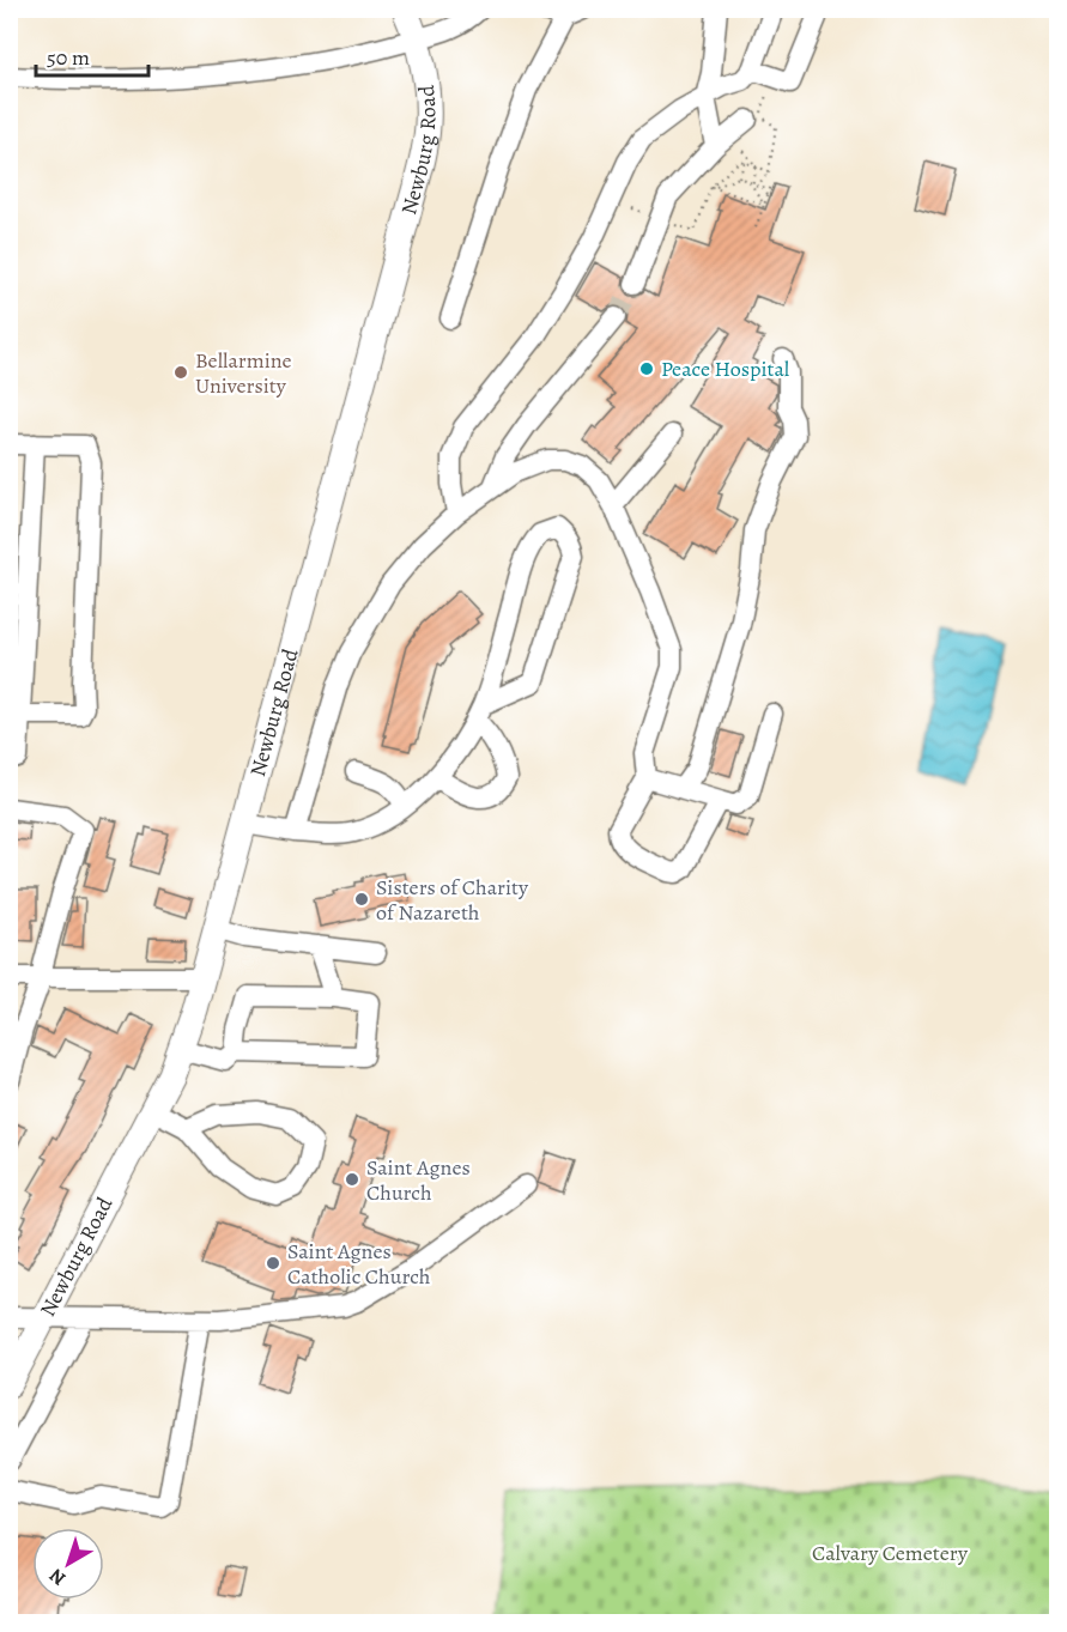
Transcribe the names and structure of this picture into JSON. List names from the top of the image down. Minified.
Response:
{"streets":{"main road":["Newburg Road"]},"parks":["Calvary Cemetery"],"places":["Peace Hospital","Bellarmine University","Sisters of Charity of Nazareth","Saint Agnes Church","Saint Agnes Catholic Church"],"scale_bar":"50 m","north":"bottom left"}
